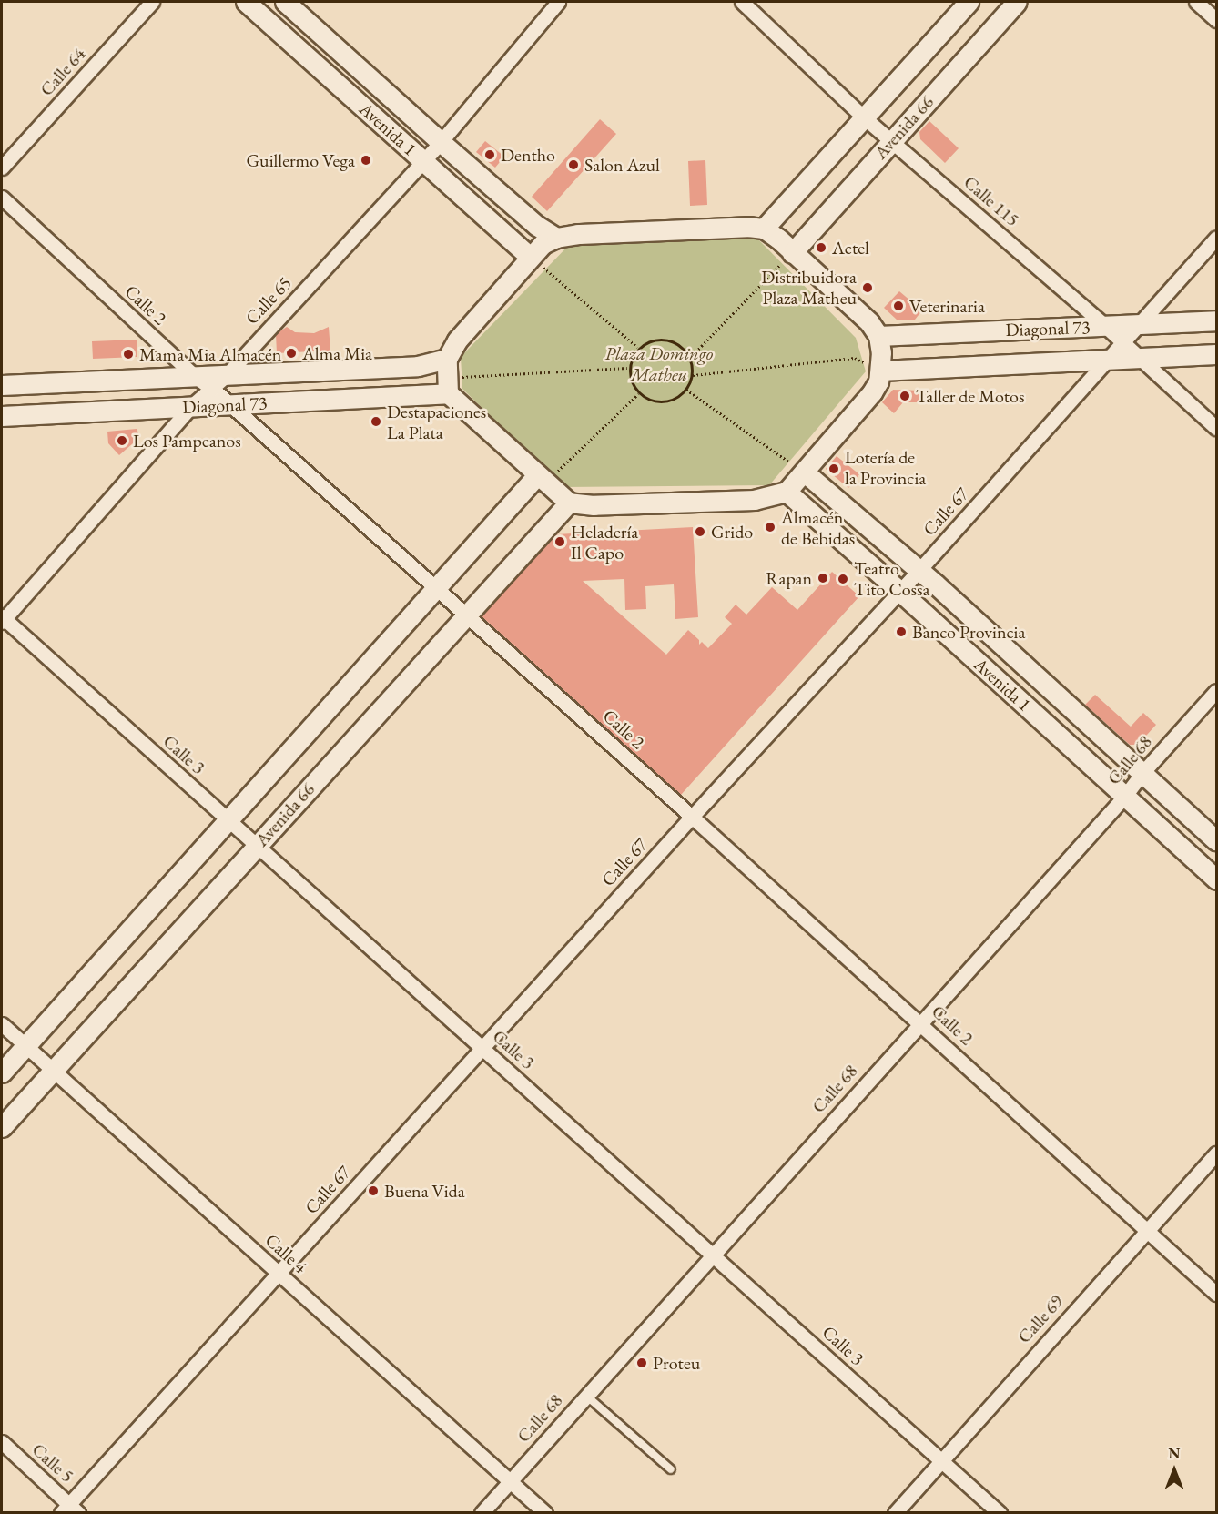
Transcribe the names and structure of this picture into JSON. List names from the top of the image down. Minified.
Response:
{"streets":{"main road":["Avenida 66","Avenida 1","Diagonal 73"],"street":["Calle 64","Calle 115","Calle 65","Calle 2","Calle 67","Calle 3","Calle 68","Calle 4","Calle 69","Calle 5"]},"crossings":[["Avenida 66","Calle 115"],["Avenida 66","Calle 2"],["Avenida 66","Calle 3"],["Avenida 66","Calle 4"],["Avenida 1","Calle 65"],["Avenida 1","Calle 67"],["Avenida 1","Calle 68"],["Calle 115","Diagonal 73"],["Calle 115","Calle 67"],["Calle 65","Calle 2"],["Calle 65","Diagonal 73"],["Calle 65","Calle 3"],["Calle 2","Diagonal 73"],["Calle 2","Calle 67"],["Calle 2","Calle 68"],["Calle 2","Calle 69"],["Diagonal 73","Calle 67"],["Calle 67","Calle 3"],["Calle 67","Calle 4"],["Calle 67","Calle 5"],["Calle 3","Calle 68"],["Calle 3","Calle 69"],["Calle 68","Calle 4"]],"parks":["Plaza Domingo Matheu"],"places":["Dentho","Guillermo Vega","Salon Azul","Actel","Distribuidora Plaza Matheu","Veterinaria","Alma Mia","Mama Mia Almacén","Taller de Motos","Destapaciones La Plata","Los Pampeanos","Lotería de la Provincia","Almacén de Bebidas","Grido","Heladería Il Capo","Rapan","Teatro Tito Cossa","Banco Provincia","Buena Vida","Proteu"],"north":"top"}
